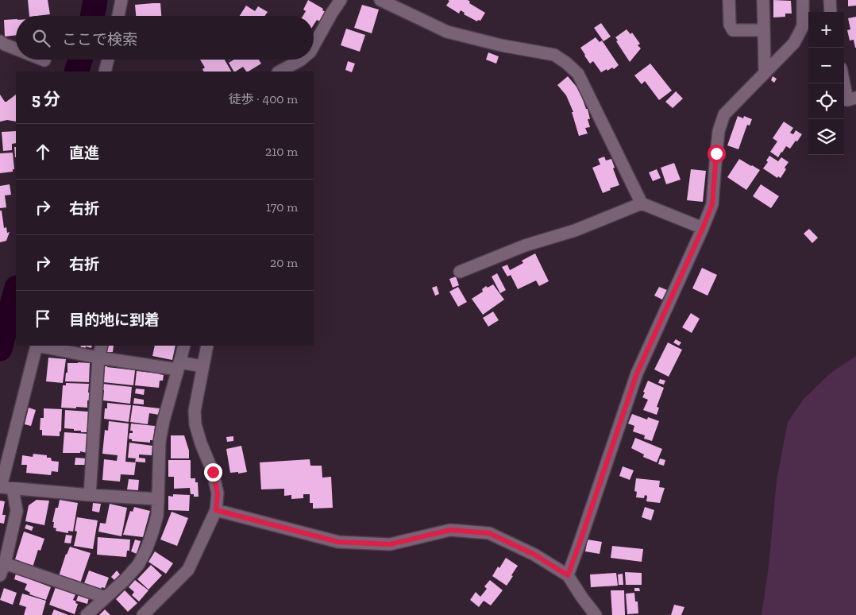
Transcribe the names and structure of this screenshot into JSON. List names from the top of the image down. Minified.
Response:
{"page":{"map_buttons":["+","−"],"search":"ここで検索","heading":["5 分","徒歩 · 400 m"],"list":[["直進","210 m"],["右折","170 m"],["右折","20 m"],"目的地に到着"]}}
